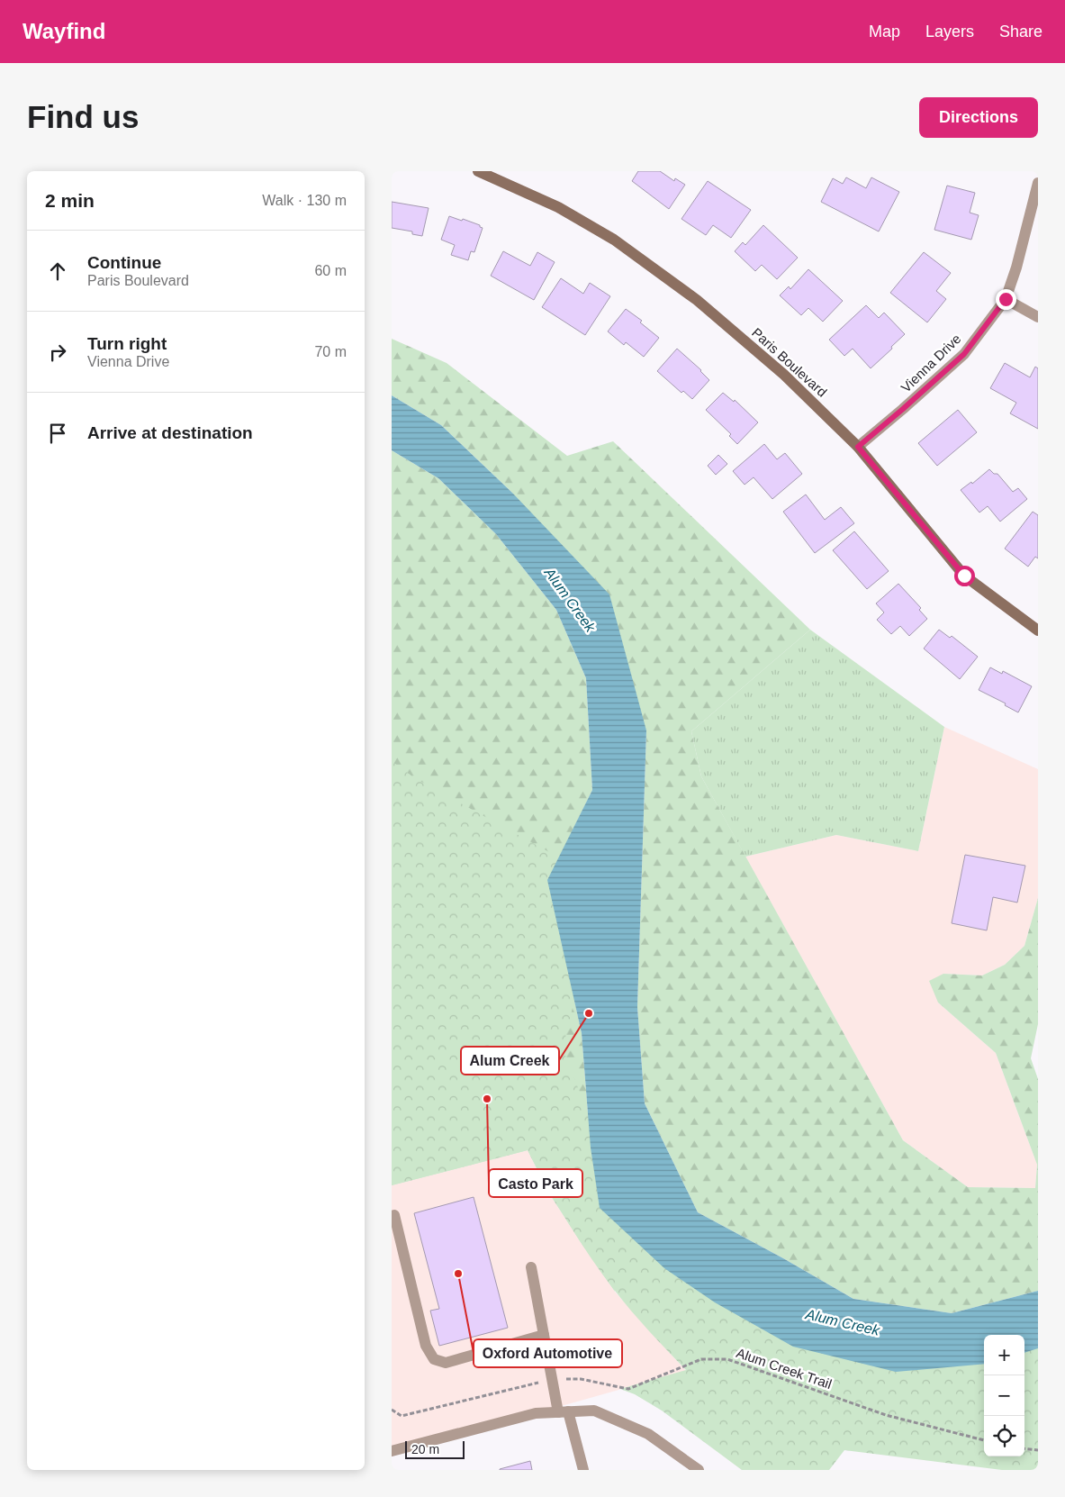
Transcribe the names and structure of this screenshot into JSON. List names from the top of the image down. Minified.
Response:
{"streets":{"street":["Paris Boulevard","Vienna Drive"],"path":["Alum Creek Trail"]},"crossings":[["Paris Boulevard","Vienna Drive"]],"water":["Alum Creek"],"places":["Alum Creek","Casto Park","Oxford Automotive"],"scale_bar":"20 m","page":{"header":"Wayfind","nav":["Map","Layers","Share"],"buttons":"Directions","title":"Find us","heading":["2 min","Walk · 130 m"],"list":[["Continue","Paris Boulevard","60 m"],["Turn right","Vienna Drive","70 m"],"Arrive at destination"],"map_buttons":["+","−"],"scale":"20 m"}}
